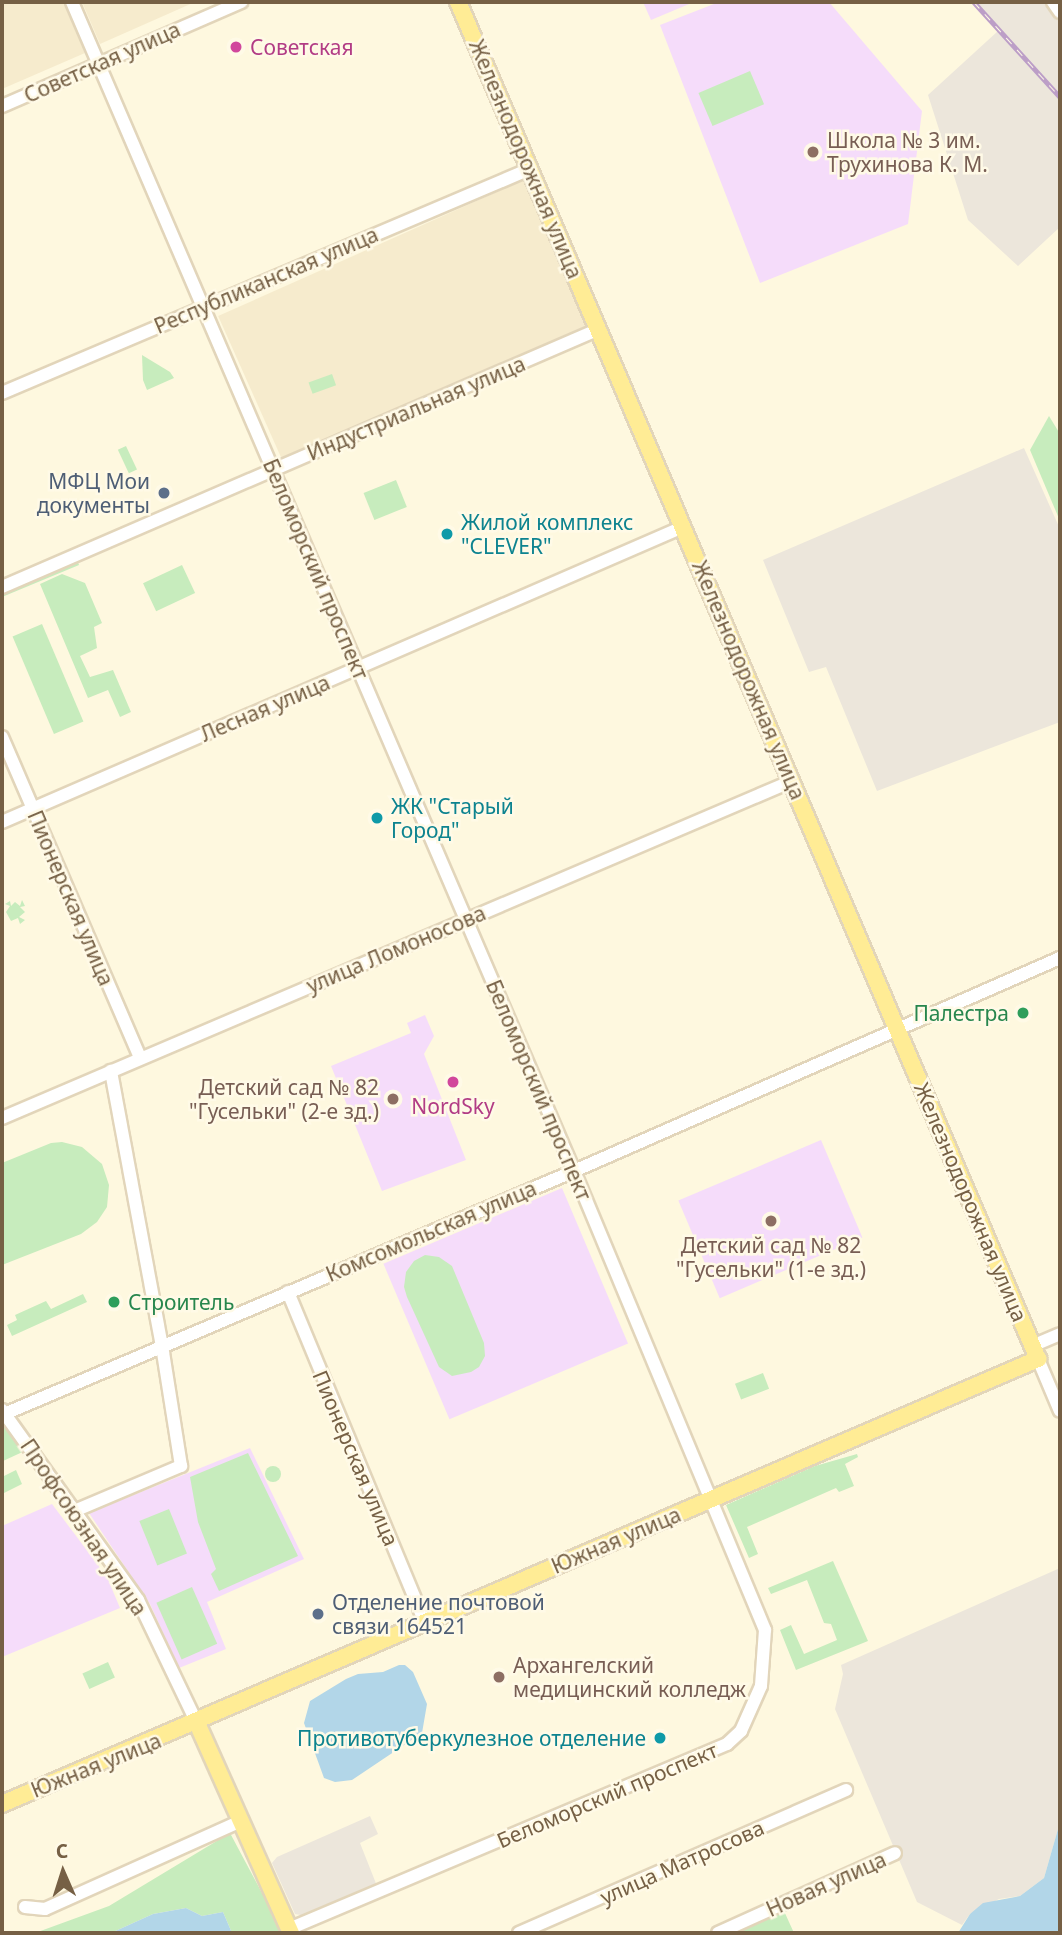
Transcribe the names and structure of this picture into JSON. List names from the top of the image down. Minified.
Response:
{"streets":{"main road":["Железнодорожная улица","Южная улица"],"street":["Советская улица","Республиканская улица","Индустриальная улица","Беломорский проспект","Лесная улица","Пионерская улица","улица Ломоносова","Комсомольская улица","Профсоюзная улица","улица Матросова","Новая улица"]},"crossings":[["Советская улица","Беломорский проспект"],["Железнодорожная улица","Республиканская улица"],["Железнодорожная улица","Индустриальная улица"],["Железнодорожная улица","Лесная улица"],["Железнодорожная улица","улица Ломоносова"],["Железнодорожная улица","Комсомольская улица"],["Железнодорожная улица","Южная улица"],["Республиканская улица","Беломорский проспект"],["Индустриальная улица","Беломорский проспект"],["Беломорский проспект","Лесная улица"],["Беломорский проспект","улица Ломоносова"],["Беломорский проспект","Комсомольская улица"],["Беломорский проспект","Южная улица"],["Лесная улица","Пионерская улица"],["Пионерская улица","улица Ломоносова"],["Пионерская улица","Комсомольская улица"],["Пионерская улица","Южная улица"],["Комсомольская улица","Профсоюзная улица"],["Профсоюзная улица","Южная улица"]],"places":["Советская","Школа № 3 им. Трухинова К. М.","МФЦ Мои документы","Жилой комплекс \"СLEVER\"","ЖК \"Старый Город\"","Палестра","NordSky","Детский сад № 82 \"Гусельки\" (2-е зд.)","Детский сад № 82 \"Гусельки\" (1-е зд.)","Строитель","Отделение почтовой связи 164521","Архангелский медицинский колледж","Противотуберкулезное отделение"],"north":"top"}
